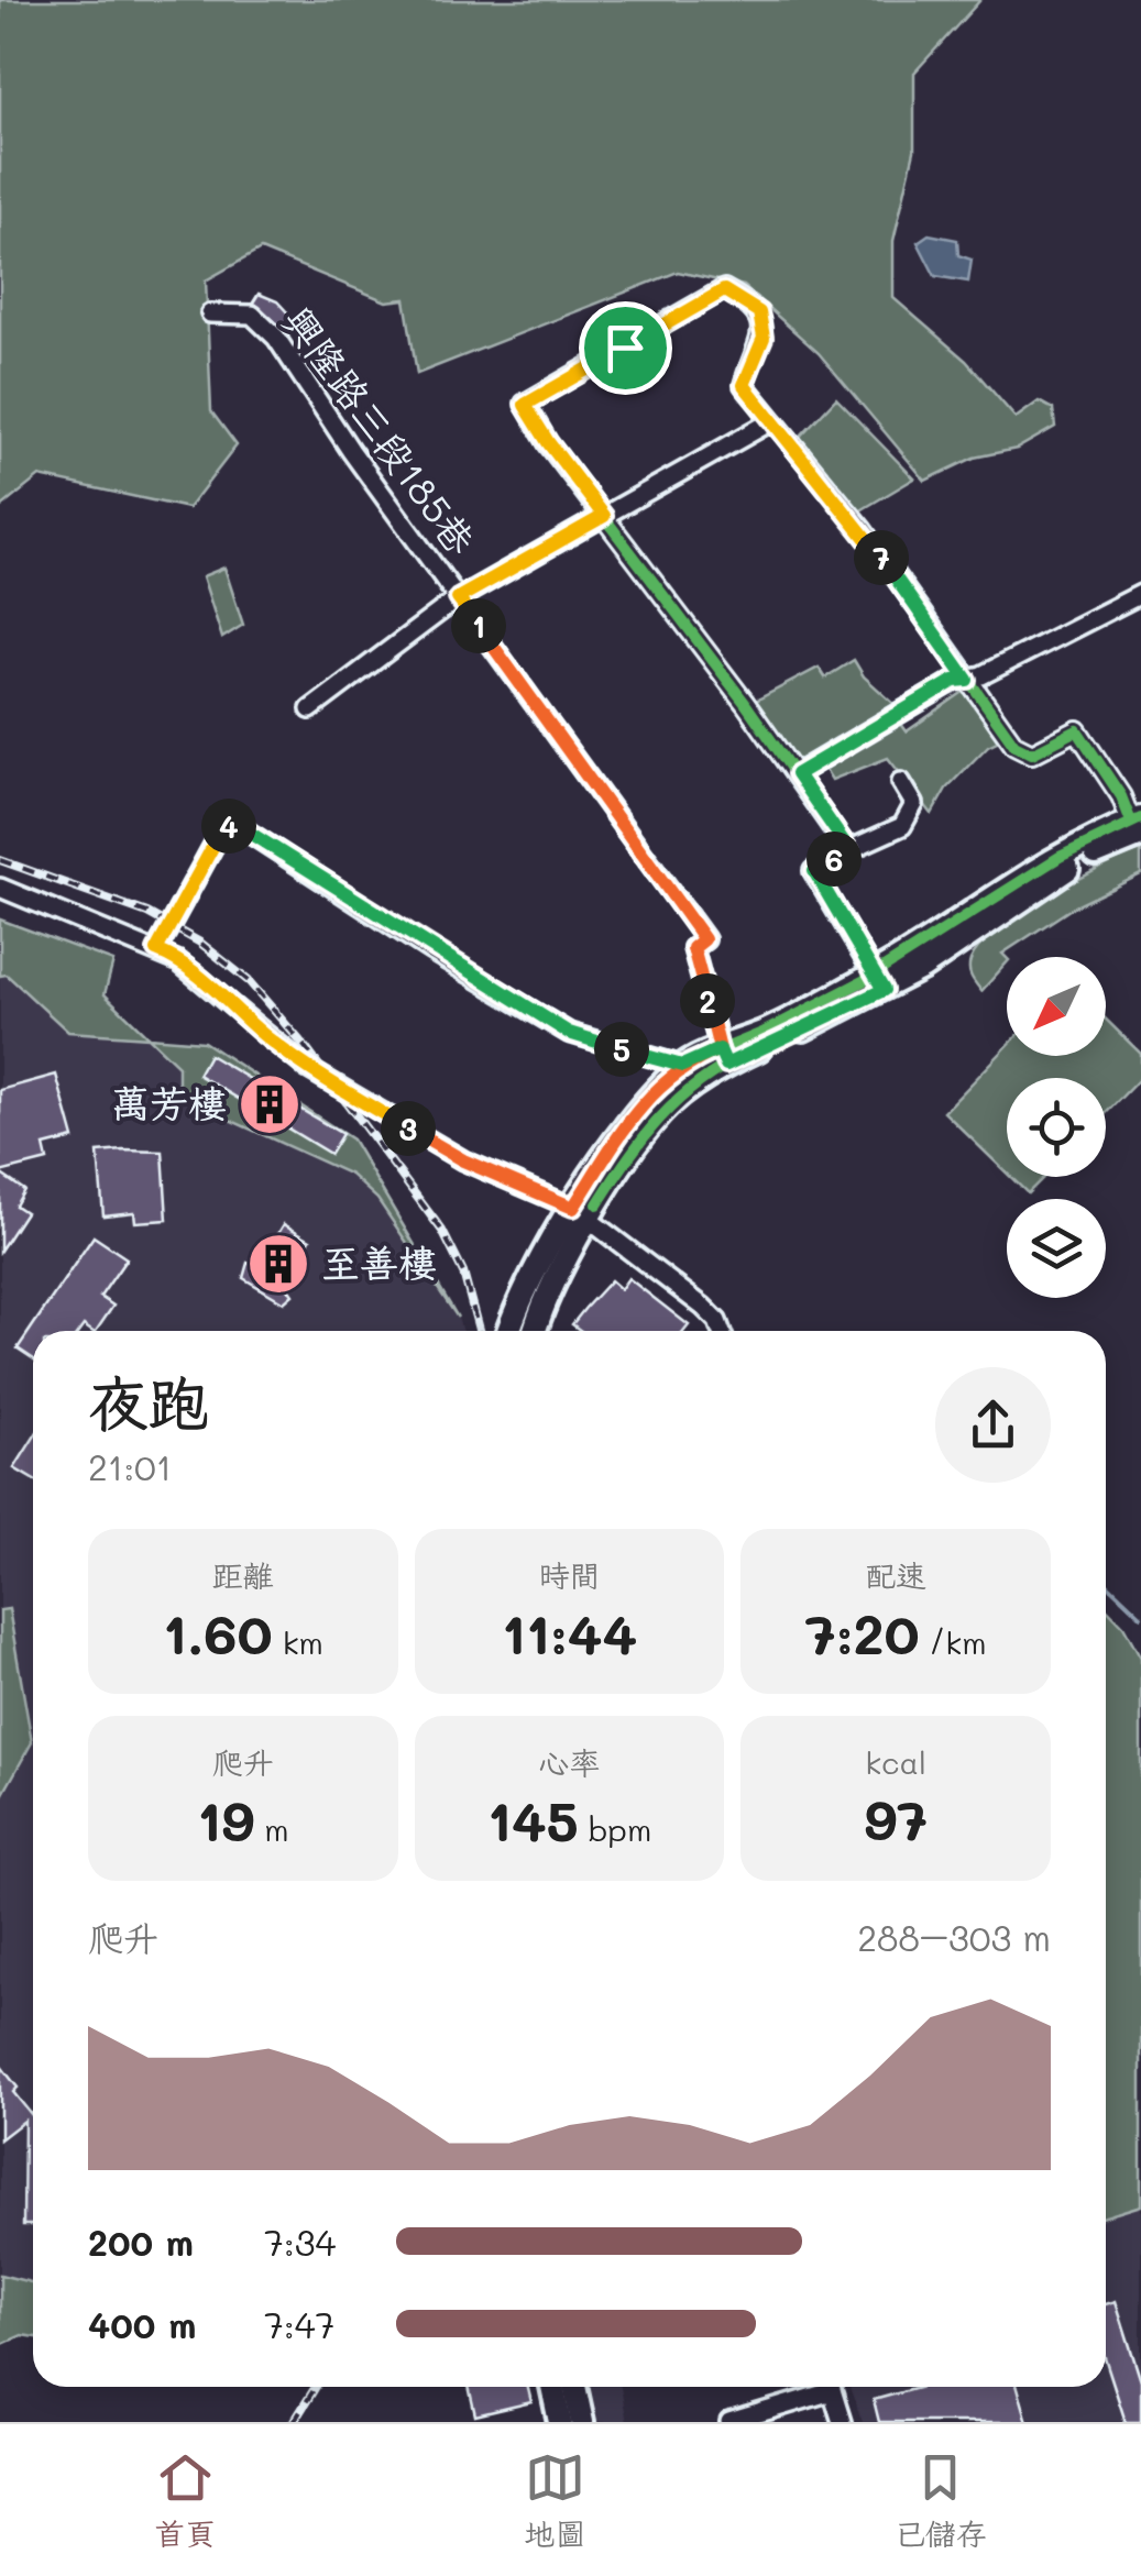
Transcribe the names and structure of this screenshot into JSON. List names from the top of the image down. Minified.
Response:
{"streets":{"street":["興隆路三段185巷"]},"places":{"building":["萬芳樓","至善樓"]},"north":"bottom left","page":{"pins":["7","1","4","6","2","5","3"],"heading":["夜跑","21:01"],"stats":[["距離","1.60 km"],["時間","11:44"],["配速","7:20 /km"],["爬升","19 m"],["心率","145 bpm"],["kcal","97"]],"chart":["爬升","288–303 m"],"list":[{"name":"200 m","note":"7:34"},{"name":"400 m","note":"7:47"}],"tabs":["首頁","地圖","已儲存"]}}
